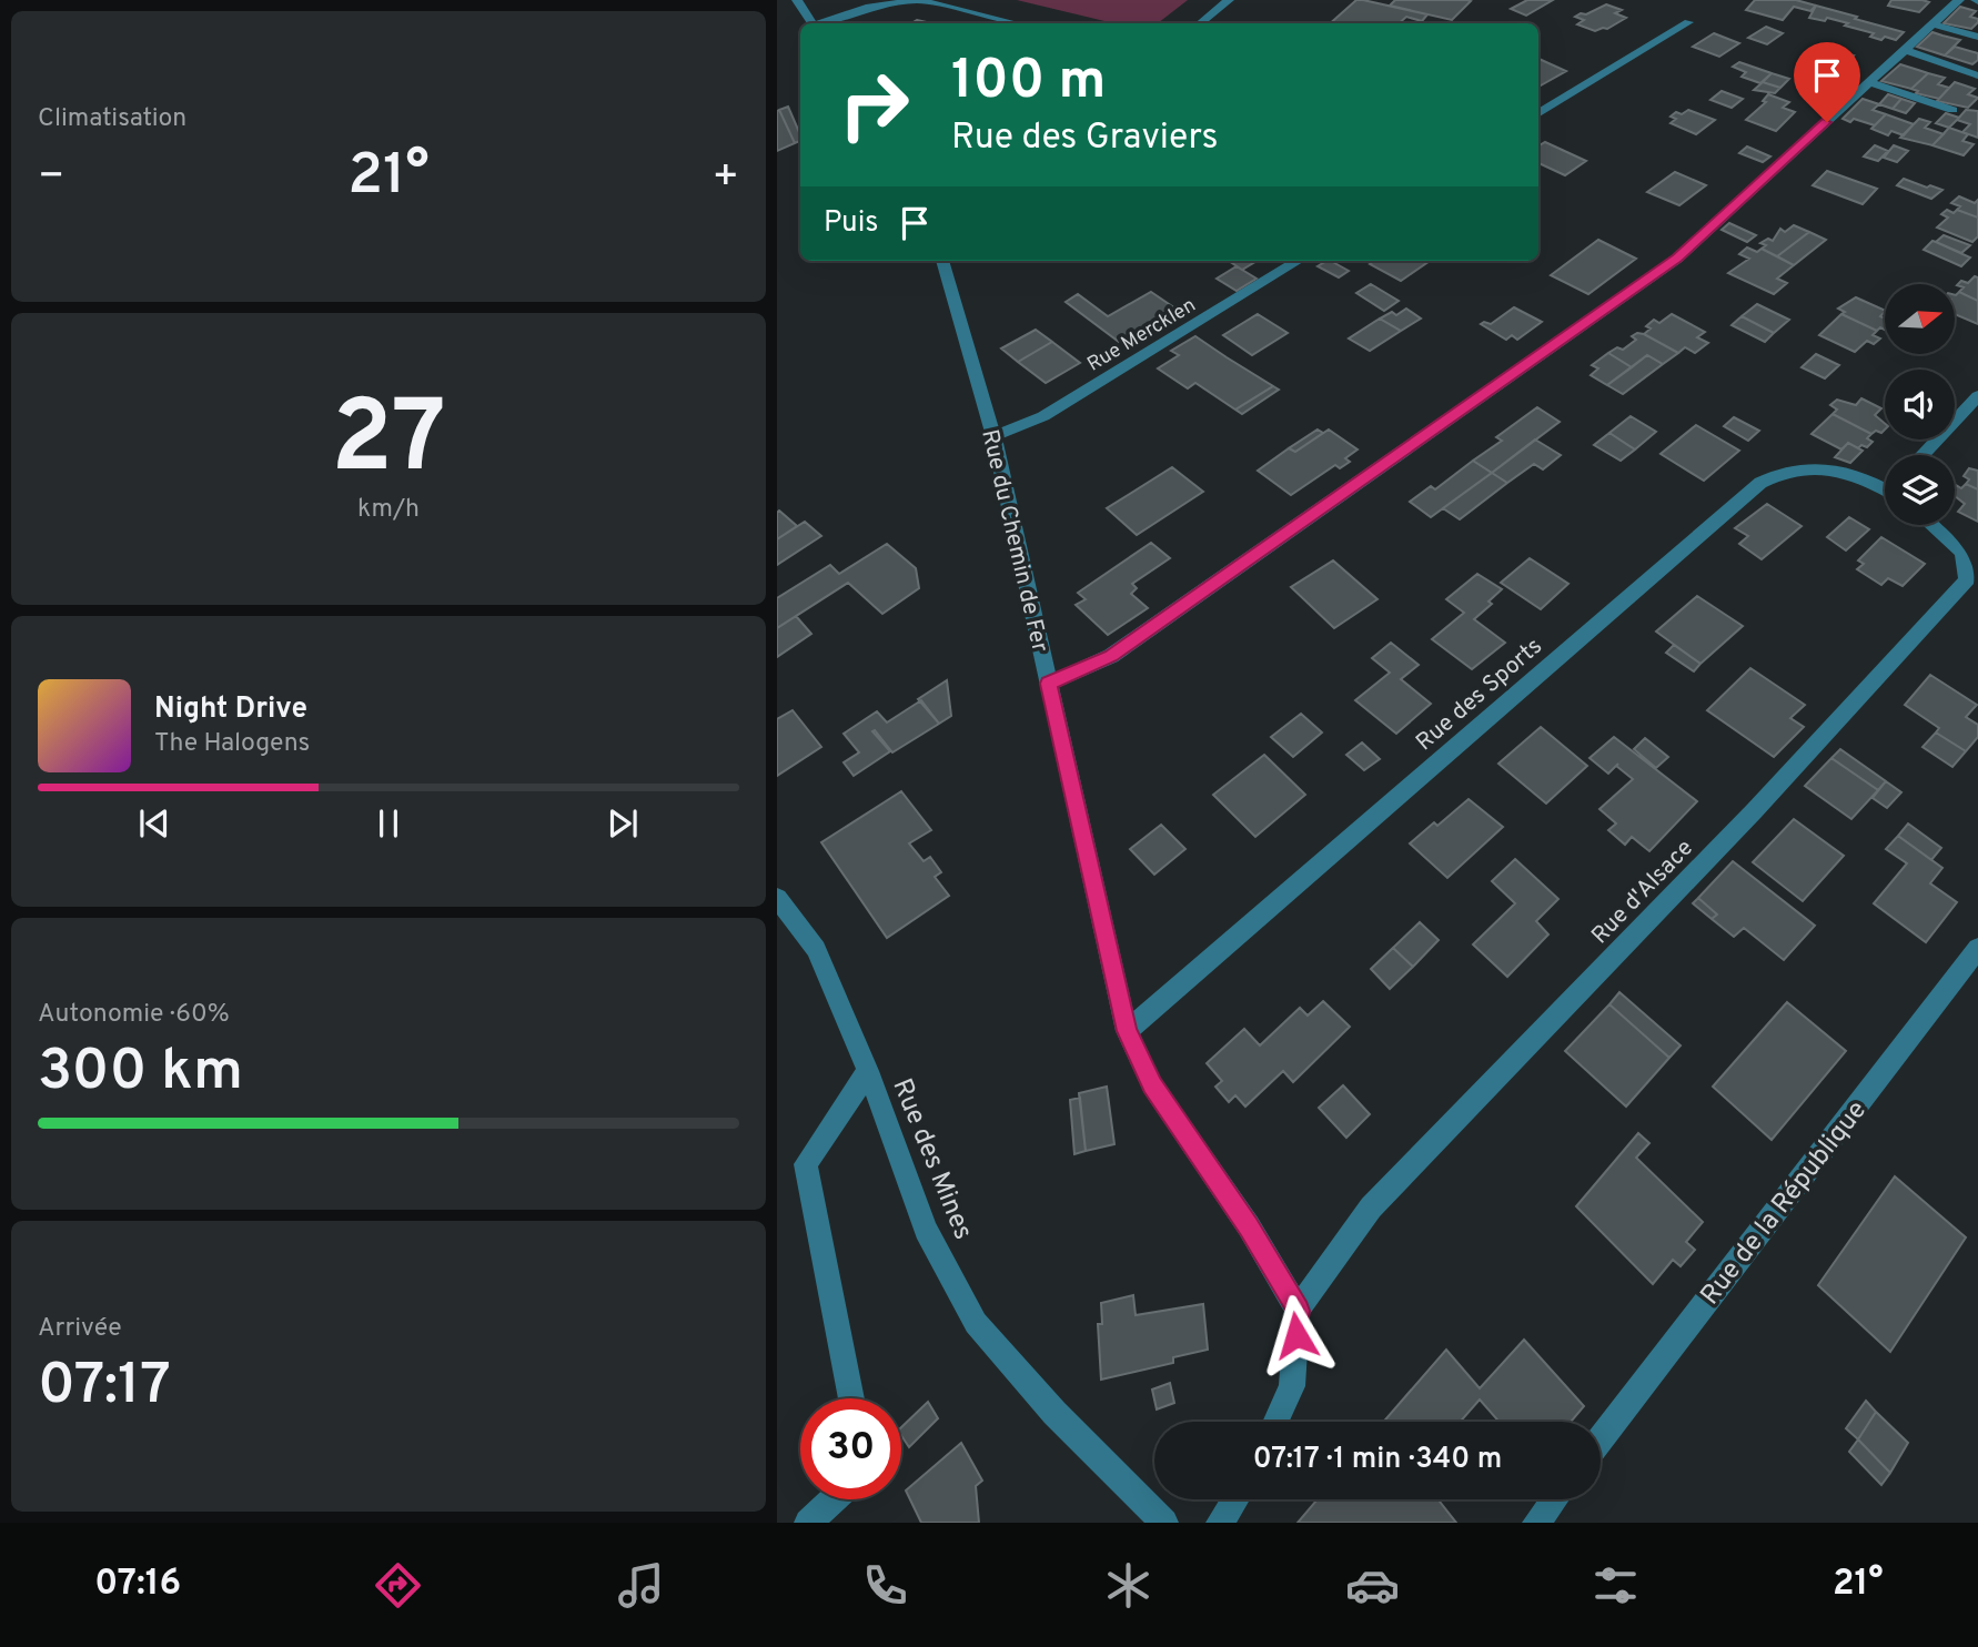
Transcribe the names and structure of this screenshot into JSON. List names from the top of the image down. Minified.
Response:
{"streets":{"street":["Rue Mercklen","Rue du Chemin de Fer","Rue des Sports","Rue d'Alsace","Rue des Mines","Rue de la République"]},"crossings":[["Rue Mercklen","Rue du Chemin de Fer"],["Rue du Chemin de Fer","Rue des Sports"],["Rue du Chemin de Fer","Rue d'Alsace"]],"north":"right","page":{"tile":["Climatisation",["27","km/h"],["Autonomie · 60%","300 km"],["Arrivée","07:17"]],"turn":["100 m","Rue des Graviers"],"heat":["−","21°","+"],"then":"Puis","song":["Night Drive","The Halogens"],"limit":"30","trip":"07:17 · 1 min · 340 m","tabs":["07:16","21°"]}}
